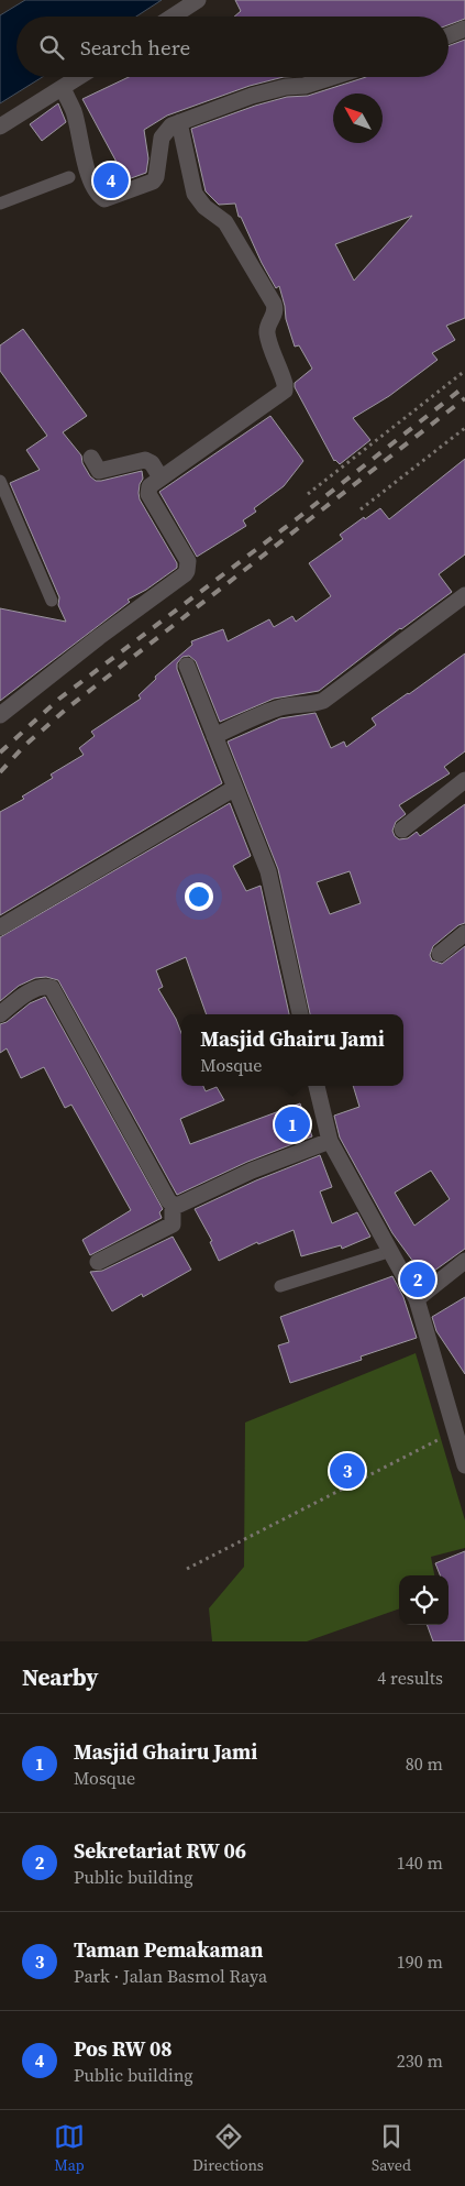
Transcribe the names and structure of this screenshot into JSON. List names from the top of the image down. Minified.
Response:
{"north":"top left","page":{"search":"Search here","pins":["4","1","2","3"],"popup":["Masjid Ghairu Jami","Mosque"],"heading":["Nearby","4 results"],"list":[{"mark":"1","name":"Masjid Ghairu Jami","note":"Mosque","value":"80 m"},{"mark":"2","name":"Sekretariat RW 06","note":"Public building","value":"140 m"},{"mark":"3","name":"Taman Pemakaman","note":"Park · Jalan Basmol Raya","value":"190 m"},{"mark":"4","name":"Pos RW 08","note":"Public building","value":"230 m"}],"nav":["Map","Directions","Saved"]}}
